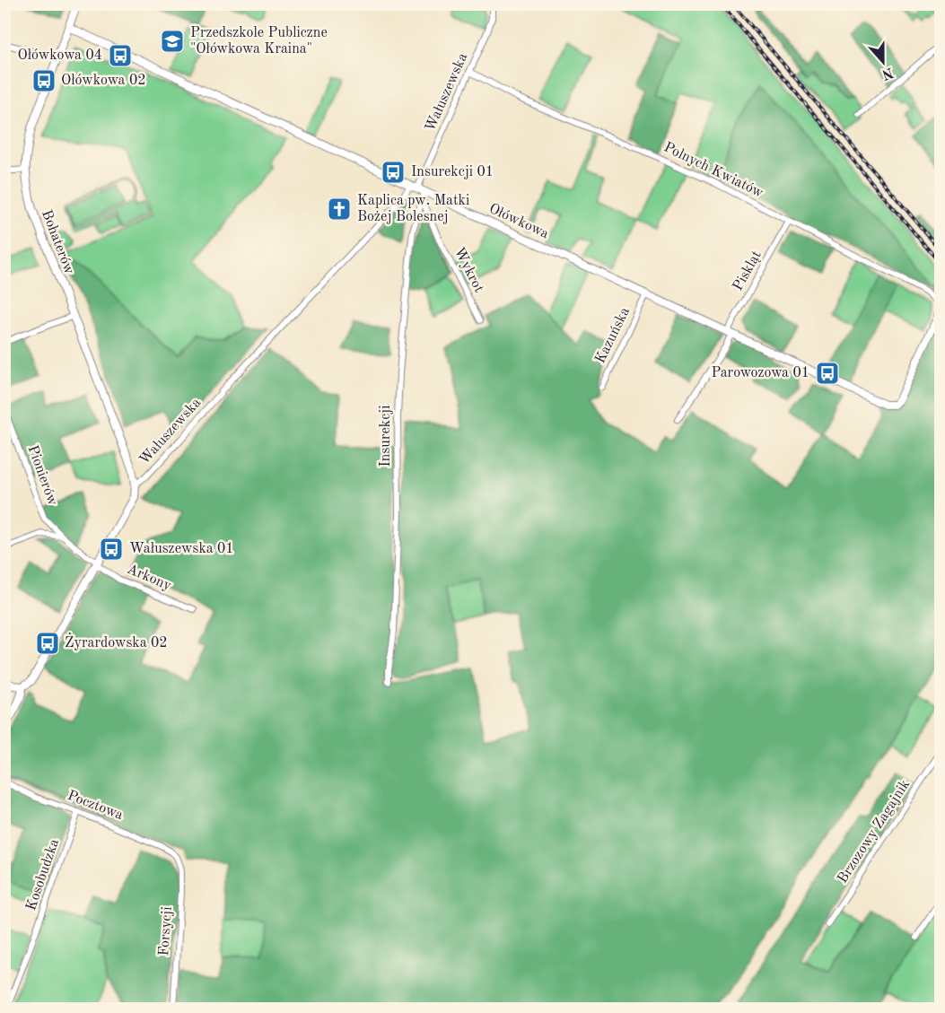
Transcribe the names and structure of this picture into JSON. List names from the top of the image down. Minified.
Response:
{"streets":{"street":["Wałuszewska","Polnych Kwiatów","Ołówkowa","Bohaterów","Wykrot","Piskląt","Kazuńska","Insurekcji","Pionierów","Arkony","Pocztowa","Brzozowy Zagajnik","Kosobudzka","Forsycji"]},"crossings":[["Wałuszewska","Polnych Kwiatów"],["Wałuszewska","Ołówkowa"],["Wałuszewska","Bohaterów"],["Wałuszewska","Pionierów"],["Wałuszewska","Arkony"],["Polnych Kwiatów","Piskląt"],["Ołówkowa","Bohaterów"],["Ołówkowa","Wykrot"],["Ołówkowa","Piskląt"],["Ołówkowa","Kazuńska"],["Ołówkowa","Insurekcji"],["Wykrot","Insurekcji"],["Pionierów","Arkony"],["Pocztowa","Kosobudzka"],["Pocztowa","Forsycji"]],"places":{"school or university":["Przedszkole Publiczne \"Ołówkowa Kraina\""],"bus stop":["Ołówkowa 04","Ołówkowa 02","Insurekcji 01","Parowozowa 01","Wałuszewska 01","Żyrardowska 02"],"church":["Kaplica pw. Matki Bożej Bolesnej"]},"north":"bottom"}
